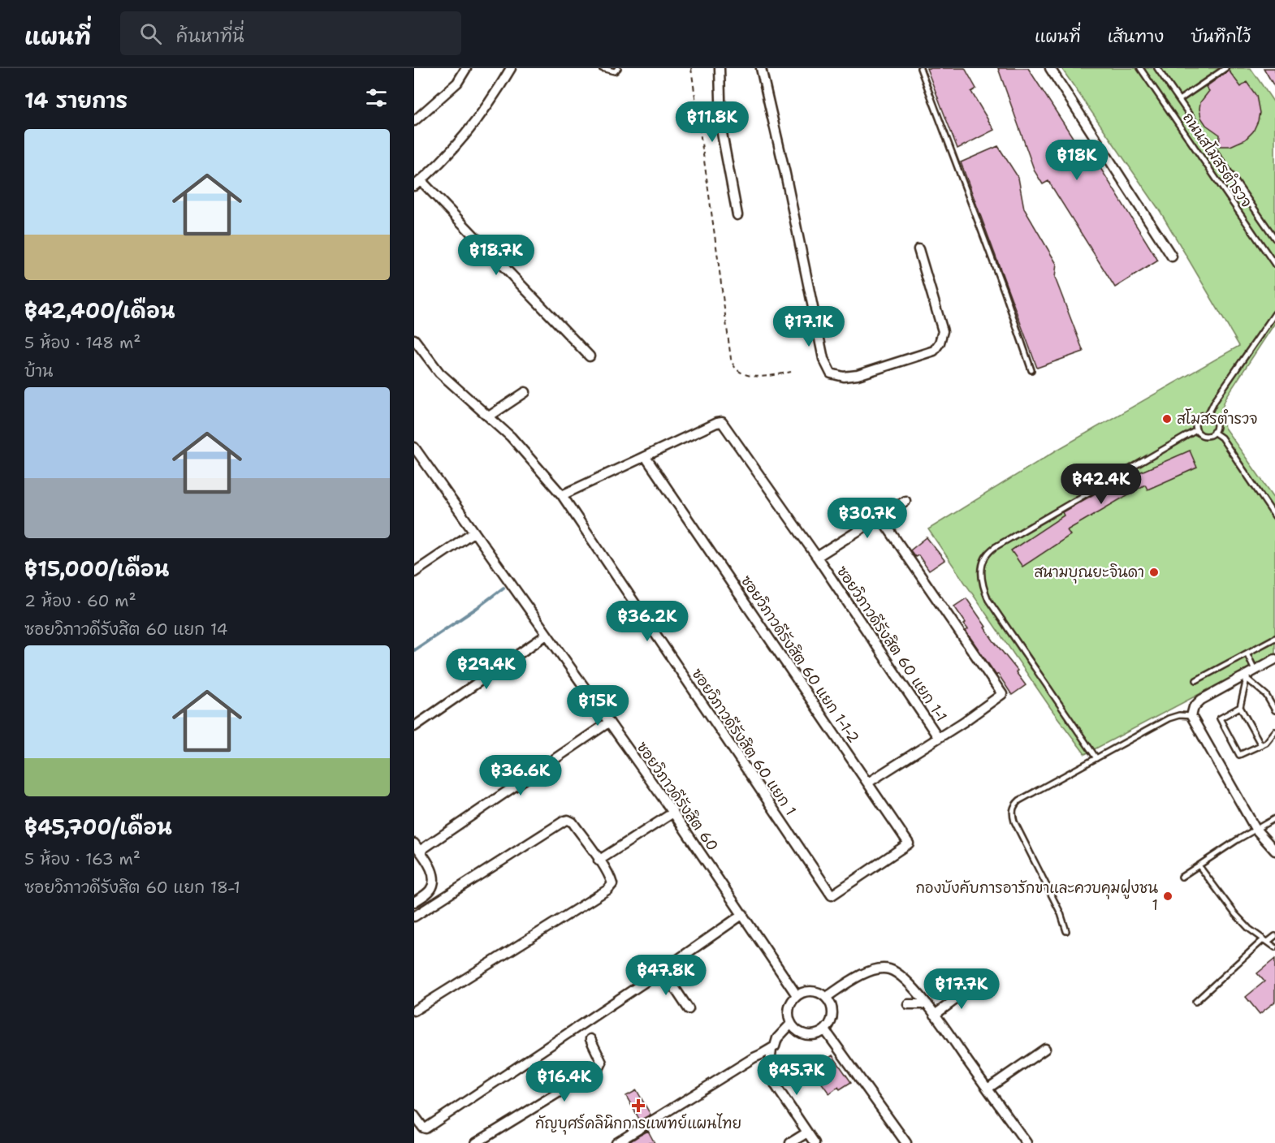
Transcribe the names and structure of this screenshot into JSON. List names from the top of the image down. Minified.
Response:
{"streets":{"street":["ซอยวิภาวดีรังสิต 60 แยก 1-1","ซอยวิภาวดีรังสิต 60 แยก 1-1-2","ซอยวิภาวดีรังสิต 60 แยก 1","ซอยวิภาวดีรังสิต 60"],"lane":["ถนนสโมสรตำรวจ"]},"crossings":[["ซอยวิภาวดีรังสิต 60 แยก 1-1","ซอยวิภาวดีรังสิต 60 แยก 1-1-2"],["ซอยวิภาวดีรังสิต 60 แยก 1-1","ซอยวิภาวดีรังสิต 60 แยก 1"],["ซอยวิภาวดีรังสิต 60 แยก 1-1-2","ซอยวิภาวดีรังสิต 60 แยก 1"]],"places":{"other":["สโมสรตำรวจ","สนามบุณยะจินดา","กองบังคับการอารักขาและควบคุมฝูงชน 1"],"health":["กัญบุศร์คลินิกการแพทย์แผนไทย"]},"page":{"header":"แผนที่","search":"ค้นหาที่นี่","nav":["แผนที่","เส้นทาง","บันทึกไว้"],"heading":"14 รายการ","price":["฿11.8K","฿18K","฿18.7K","฿17.1K","฿42.4K","฿30.7K","฿36.2K","฿29.4K","฿15K","฿36.6K","฿47.8K","฿17.7K","฿45.7K","฿16.4K"],"list":[{"name":"฿42,400/เดือน","note":"5 ห้อง · 148 m² · บ้าน"},{"name":"฿15,000/เดือน","note":"2 ห้อง · 60 m² · ซอยวิภาวดีรังสิต 60 แยก 14"},{"name":"฿45,700/เดือน","note":"5 ห้อง · 163 m² · ซอยวิภาวดีรังสิต 60 แยก 18-1"}]}}
